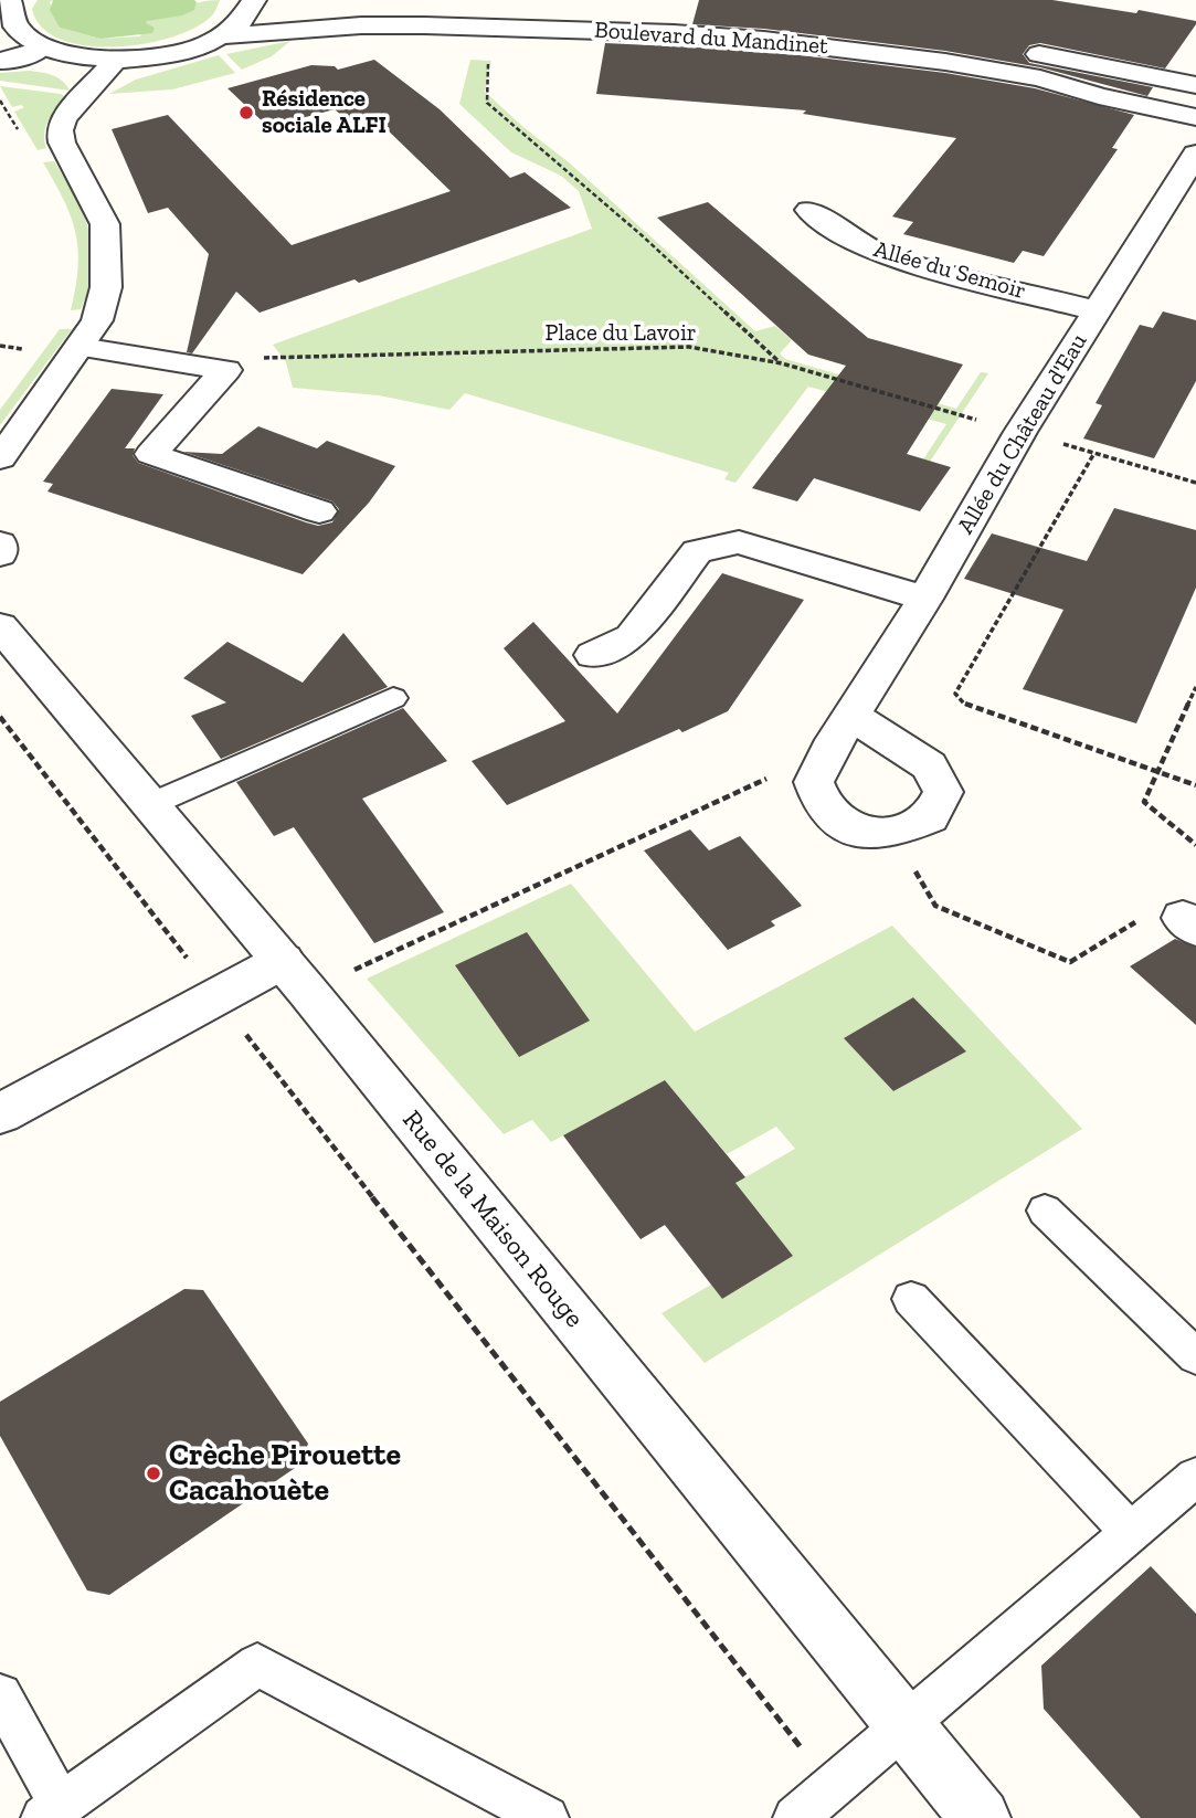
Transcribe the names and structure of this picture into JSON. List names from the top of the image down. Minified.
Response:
{"streets":{"street":["Boulevard du Mandinet","Allée du Semoir","Allée du Château d'Eau","Rue de la Maison Rouge"],"path":["Place du Lavoir"]},"crossings":[["Allée du Semoir","Allée du Château d'Eau"],["Place du Lavoir","Allée du Château d'Eau"]],"places":["Résidence sociale ALFI","Crèche Pirouette Cacahouète"]}
